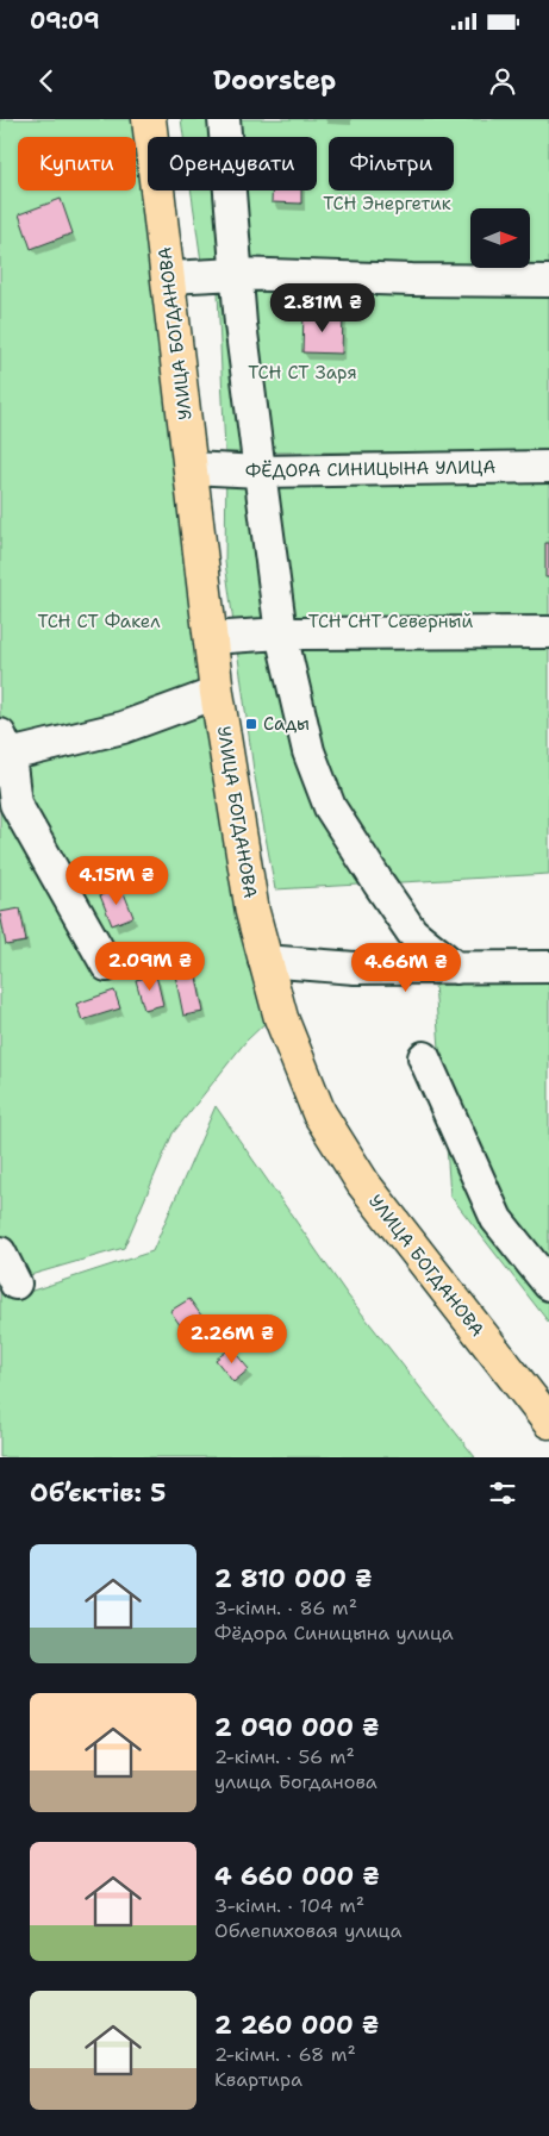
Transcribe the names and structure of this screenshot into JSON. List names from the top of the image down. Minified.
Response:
{"streets":{"main road":["УЛИЦА БОГДАНОВА"],"street":["ФЁДОРА СИНИЦЫНА УЛИЦА"]},"crossings":[["УЛИЦА БОГДАНОВА","ФЁДОРА СИНИЦЫНА УЛИЦА"]],"parks":["ТСН Энергетик","ТСН СТ Заря","ТСН СТ Факел","ТСН СНТ Северный"],"places":{"transit":["Сады"]},"north":"right","page":{"status":"09:09","header":"Doorstep","chip":["Купити","Орендувати","Фільтри"],"price":["2.81M ₴","4.15M ₴","2.09M ₴","4.66M ₴","2.26M ₴"],"heading":"Об’єктів: 5","list":[{"name":"2 810 000 ₴","note":"3-кімн. · 86 m² · Фёдора Синицына улица"},{"name":"2 090 000 ₴","note":"2-кімн. · 56 m² · улица Богданова"},{"name":"4 660 000 ₴","note":"3-кімн. · 104 m² · Облепиховая улица"},{"name":"2 260 000 ₴","note":"2-кімн. · 68 m² · Квартира"}]}}
